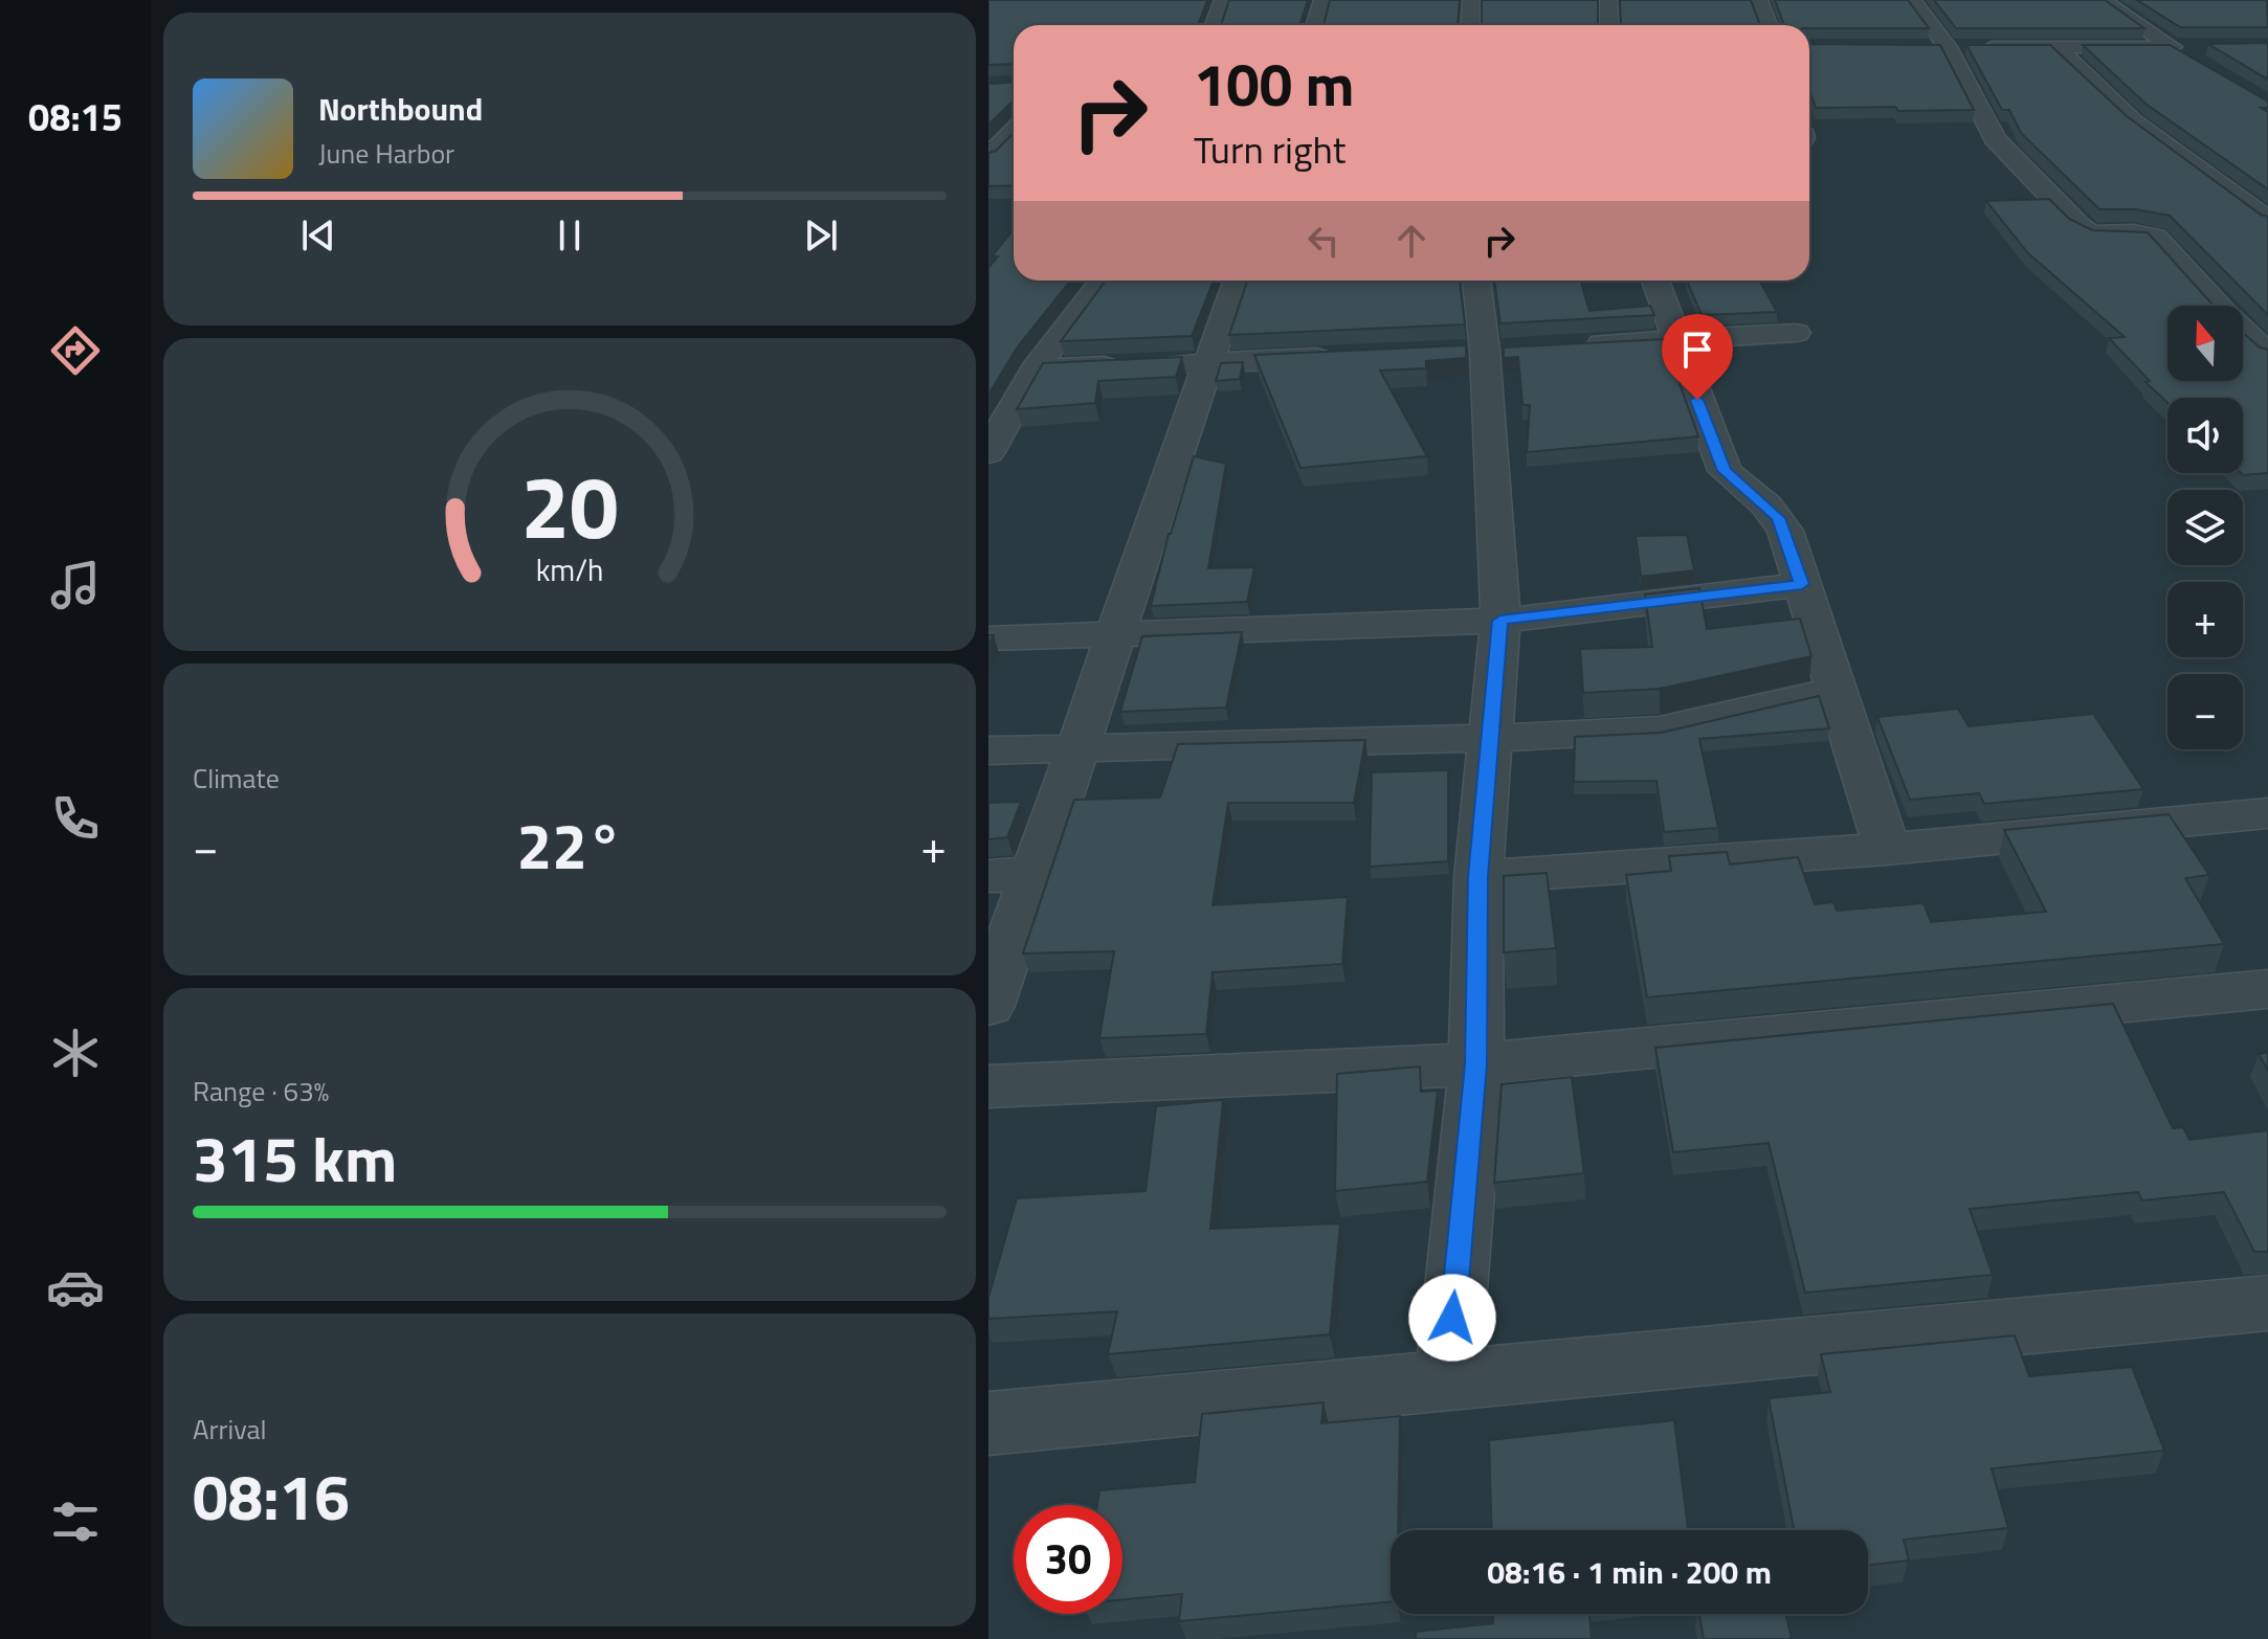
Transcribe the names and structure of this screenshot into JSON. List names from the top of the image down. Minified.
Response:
{"north":"top","page":{"tabs":"08:15","turn":["100 m","Turn right"],"song":["Northbound","June Harbor"],"map_buttons":["+","−"],"tile":["Climate",["Range · 63%","315 km"],["Arrival","08:16"]],"heat":["−","22°","+"],"limit":"30","trip":"08:16 · 1 min · 200 m","gauge":["20","km/h"]}}
